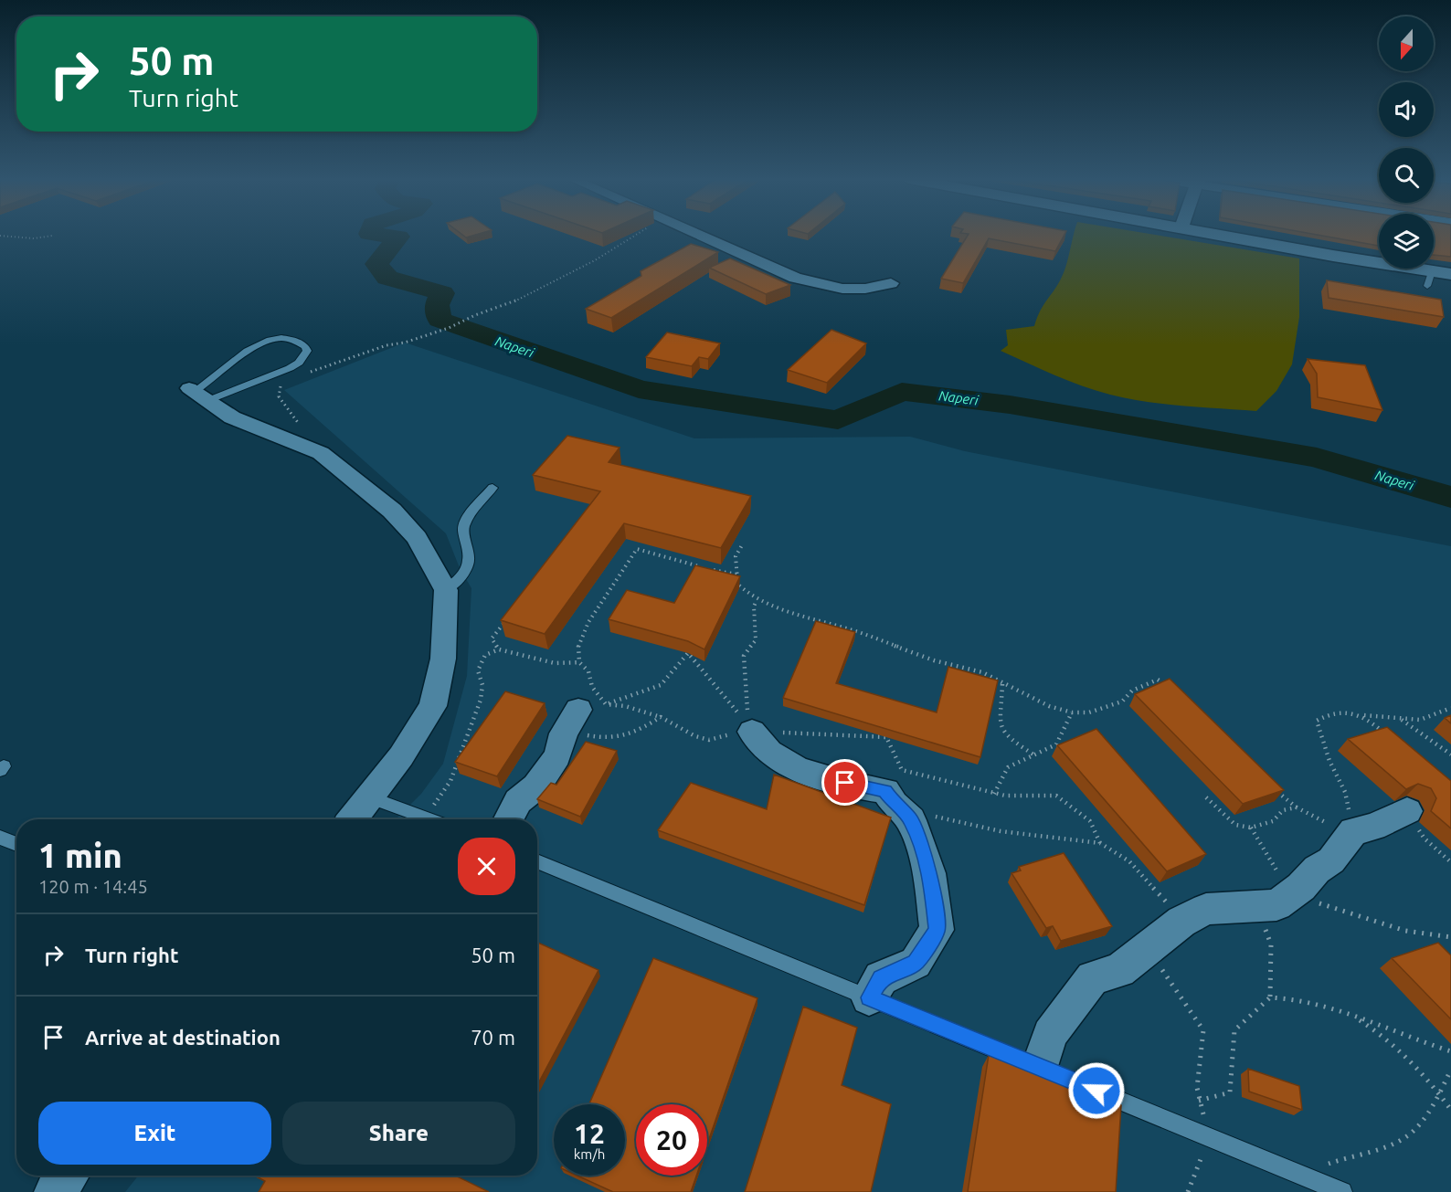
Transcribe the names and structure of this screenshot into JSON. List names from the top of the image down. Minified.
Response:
{"water":["Naperi"],"north":"bottom","page":{"turn":["50 m","Turn right"],"heading":["1 min","120 m · 14:45"],"list":[{"name":"Turn right","value":"50 m"},{"name":"Arrive at destination","value":"70 m"}],"buttons":["Exit","Share"],"speed":"12 km/h","limit":"20"}}
